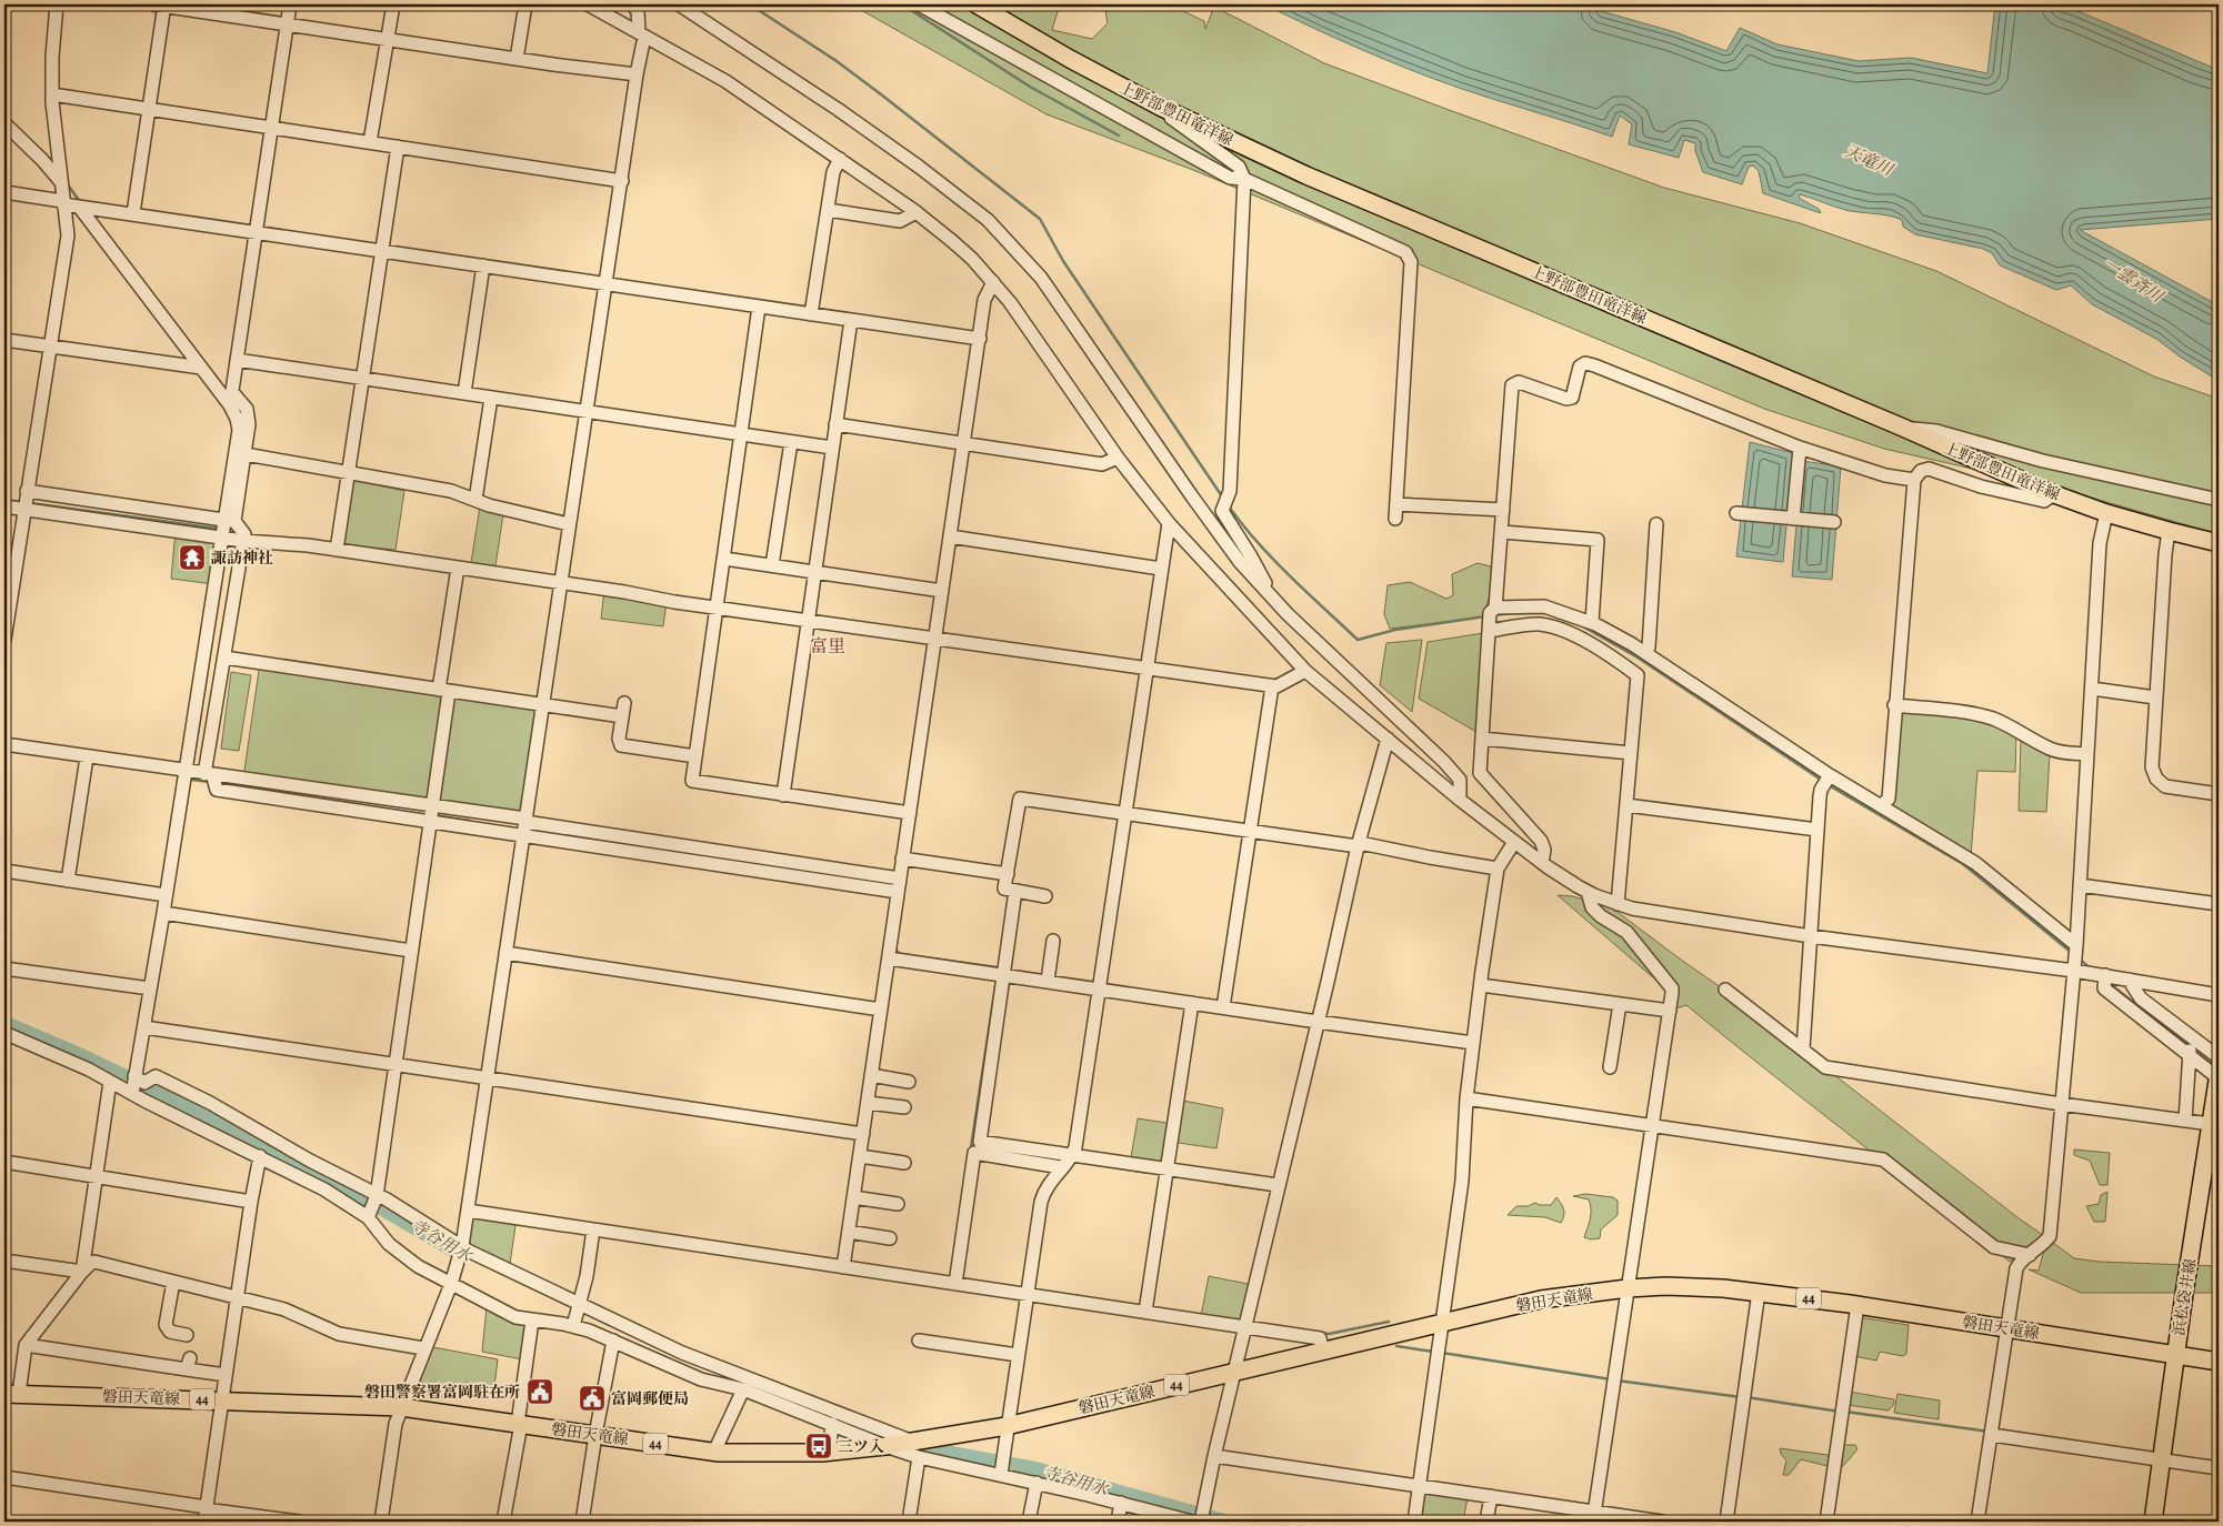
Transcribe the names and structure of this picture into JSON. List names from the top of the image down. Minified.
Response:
{"streets":{"main road":["上野部豊田竜洋線","浜松袋井線","44","磐田天竜線"]},"crossings":[["浜松袋井線","磐田天竜線"]],"districts":["富里"],"water":["天竜川","一雲斉川","寺谷用水"],"places":{"temple":["諏訪神社"],"public building":["磐田警察署富岡駐在所","富岡郵便局"],"bus stop":["三ツ入"]}}
